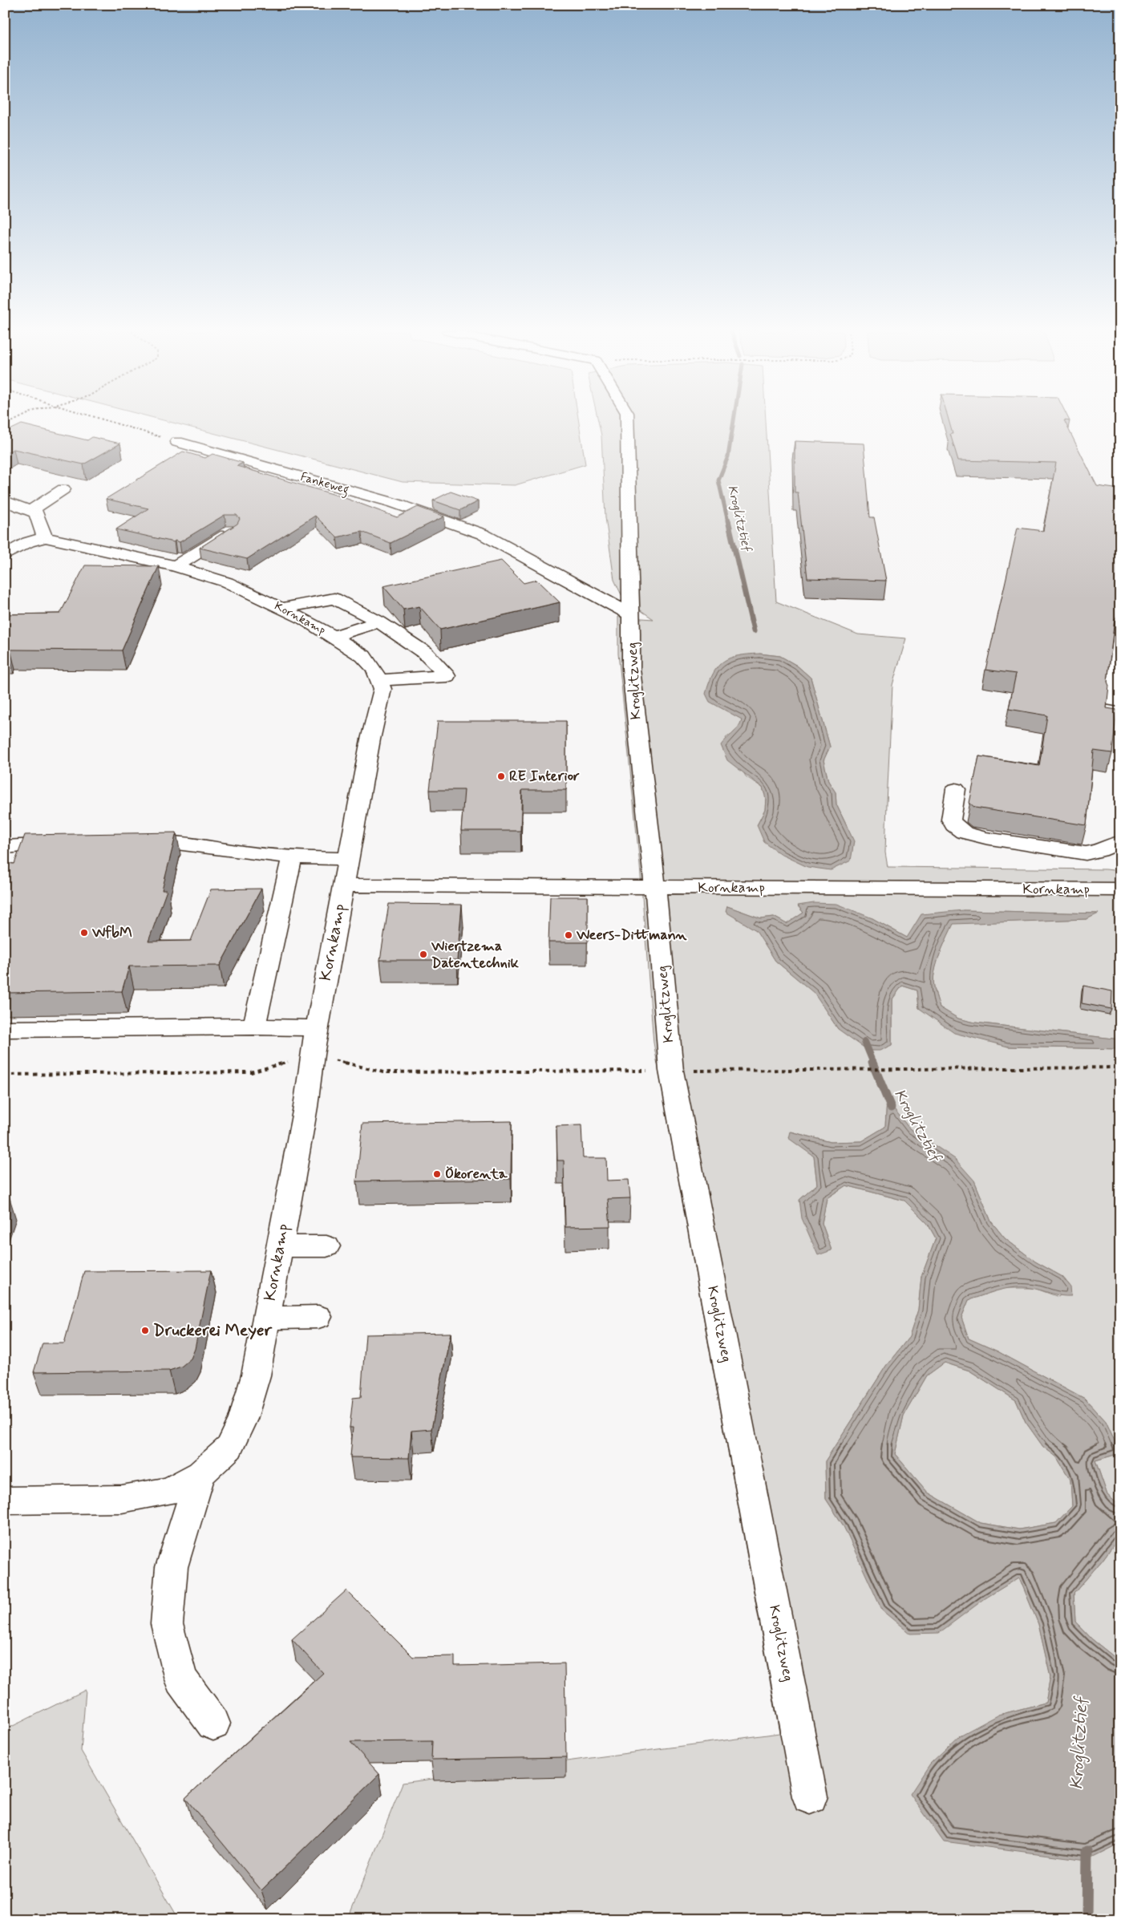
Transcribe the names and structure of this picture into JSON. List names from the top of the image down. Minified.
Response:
{"streets":{"street":["Fankeweg","Kornkamp","Kroglitzweg"]},"crossings":[["Fankeweg","Kroglitzweg"],["Kornkamp","Kroglitzweg"]],"water":["Kroglitztief"],"places":["RE Interior","WfbM","Weers-Dittmann","Wiertzema Datentechnik","Ökorenta","Druckerei Meyer"]}
